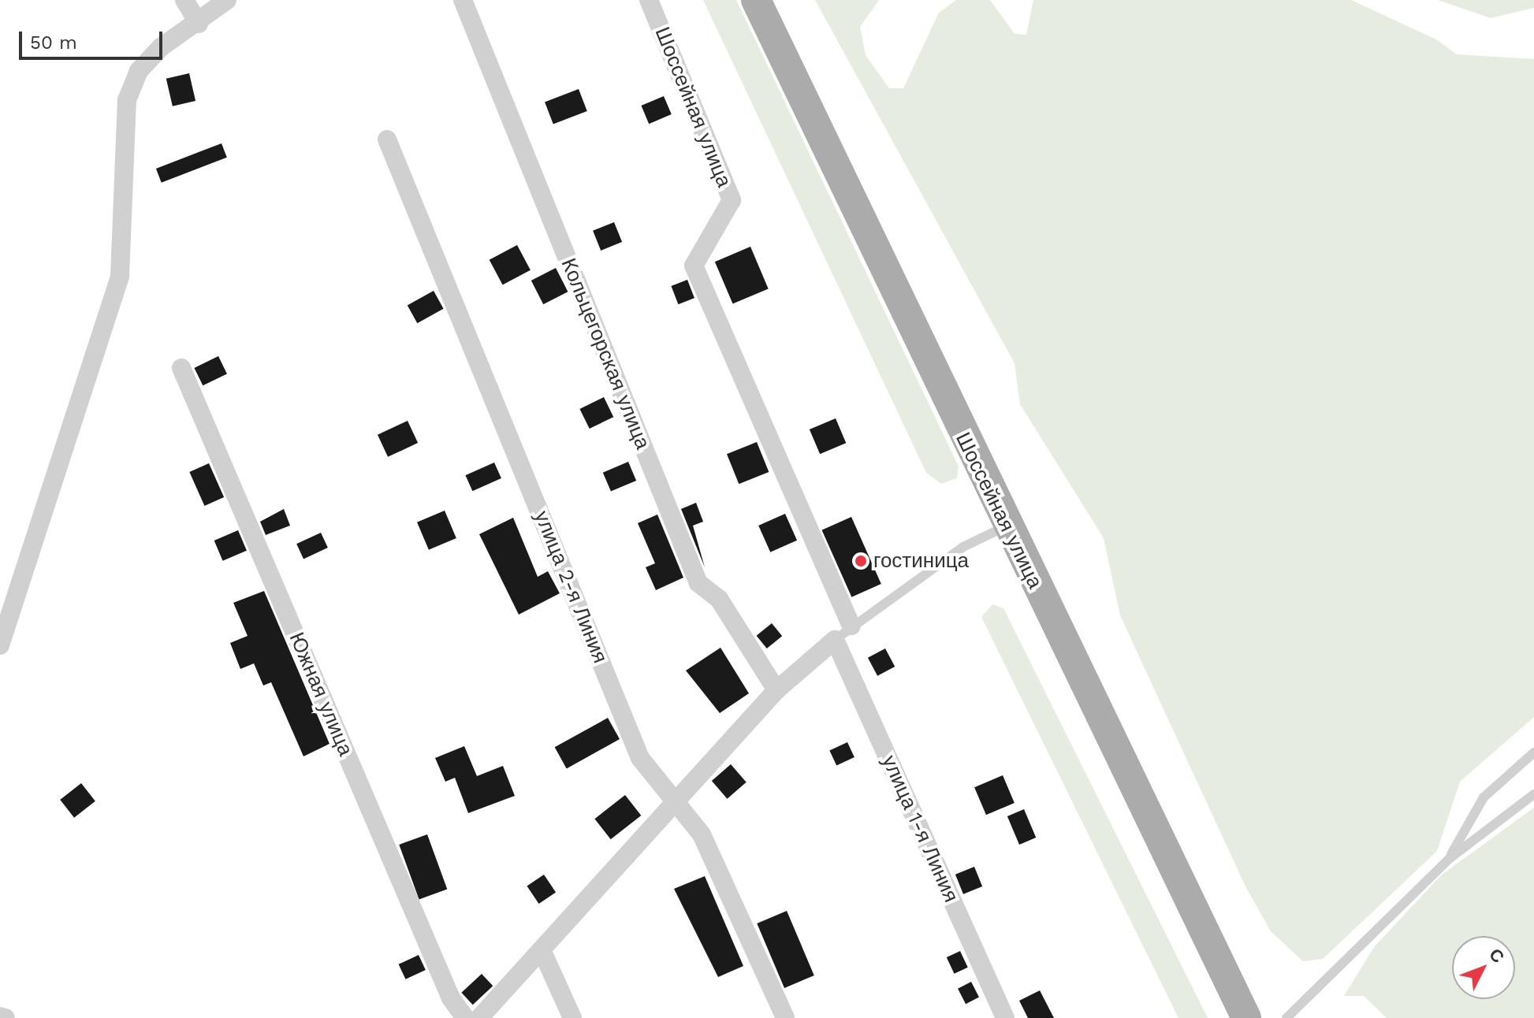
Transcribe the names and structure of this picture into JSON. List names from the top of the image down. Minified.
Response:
{"streets":{"main road":["Шоссейная улица"],"street":["Кольцегорская улица","улица 2-я Линия","Южная улица","улица 1-я Линия"]},"places":["гостиница"],"scale_bar":"50 m","north":"top right"}
